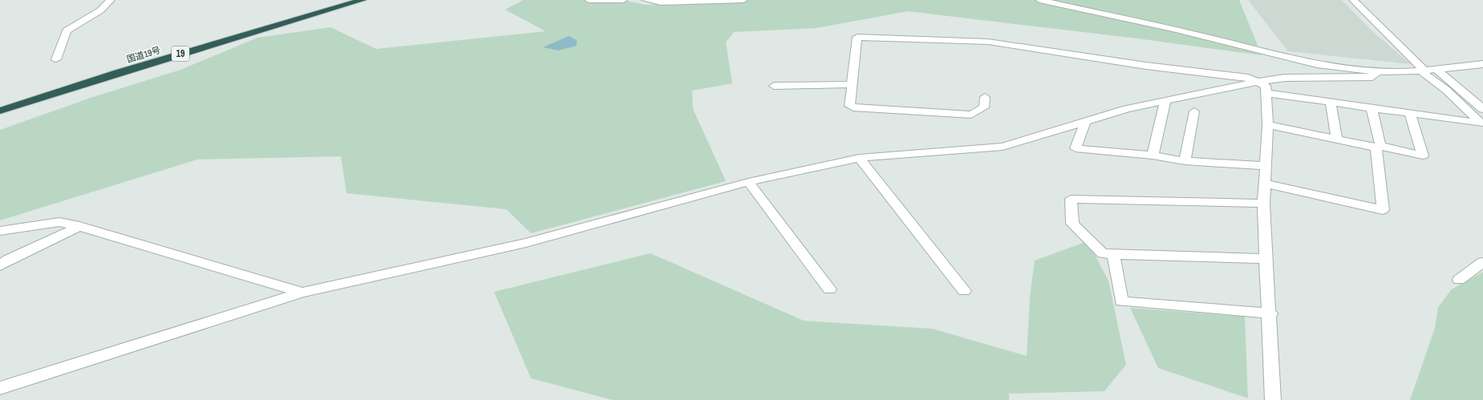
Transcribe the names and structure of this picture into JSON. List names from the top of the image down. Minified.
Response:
{"streets":{"highway":["19","国道19号"]}}
